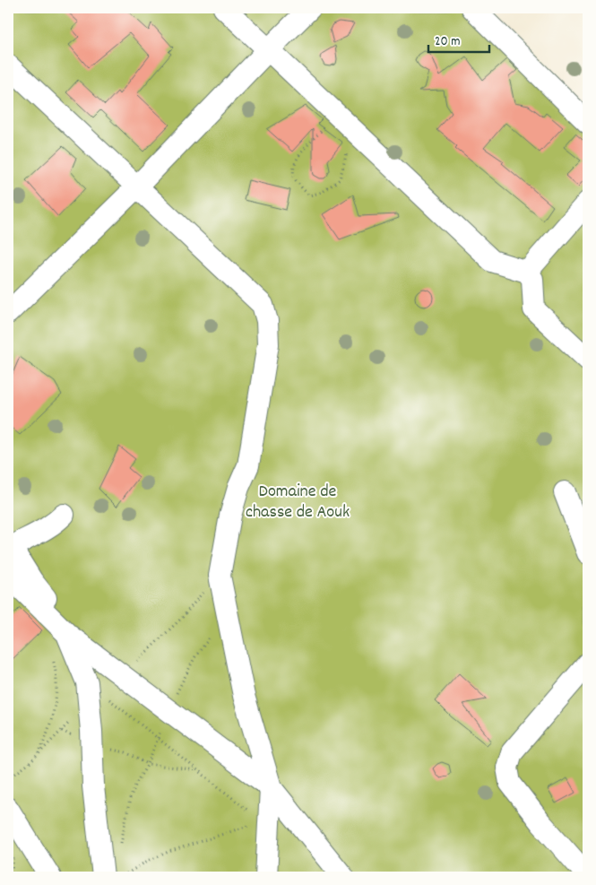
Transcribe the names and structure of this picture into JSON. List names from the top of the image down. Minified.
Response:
{"parks":["Domaine de chasse de Aouk"],"scale_bar":"20 m"}
